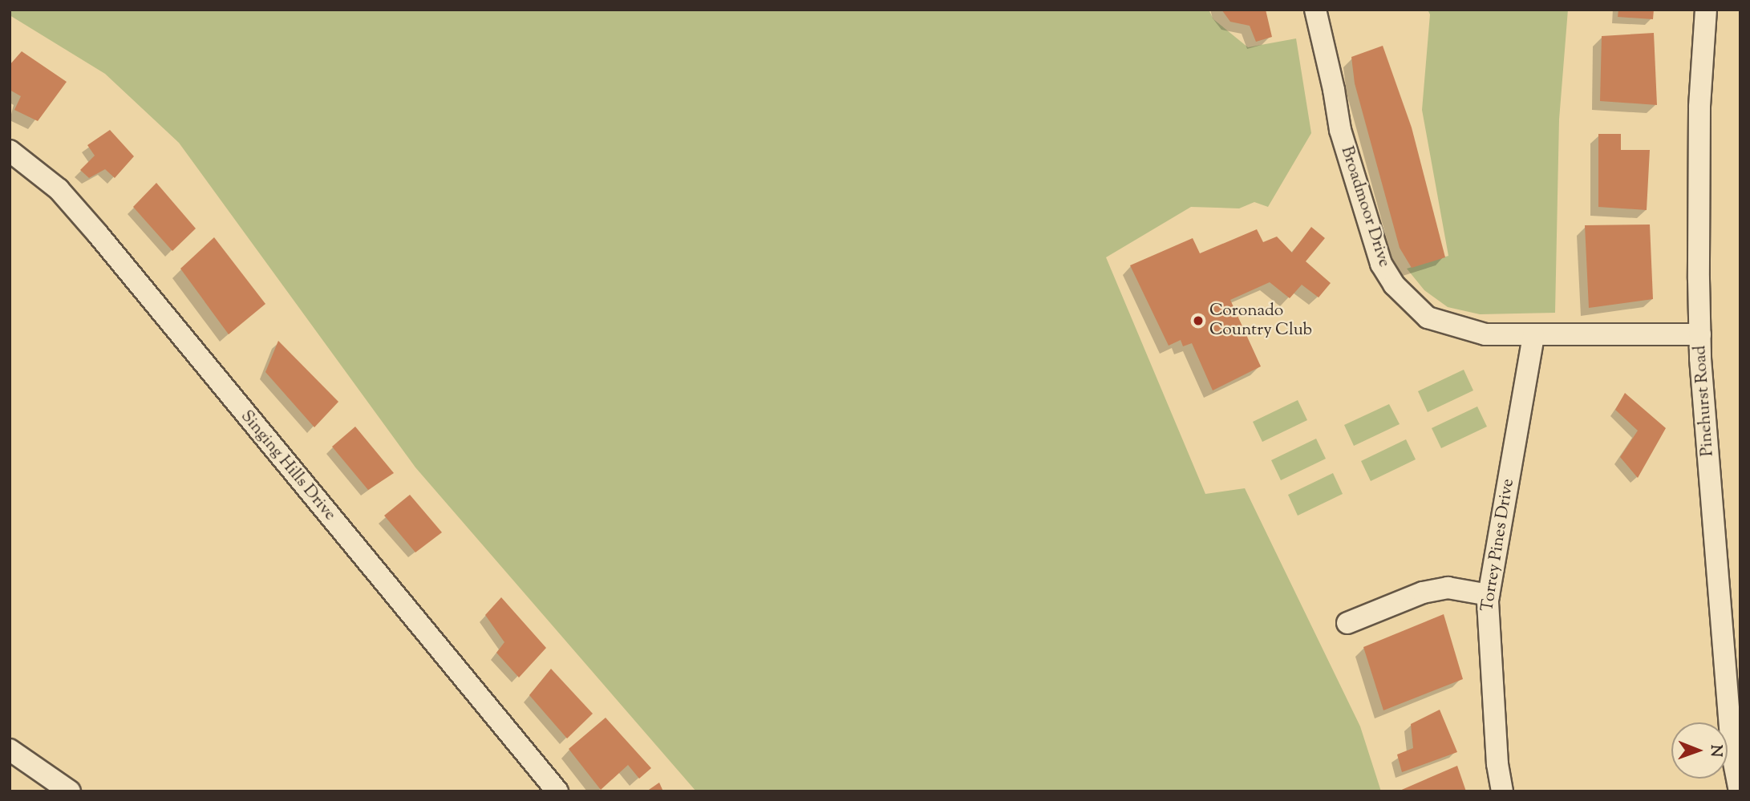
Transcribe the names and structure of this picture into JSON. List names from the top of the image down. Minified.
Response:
{"streets":{"street":["Broadmoor Drive","Pinehurst Road","Singing Hills Drive","Torrey Pines Drive"]},"crossings":[["Broadmoor Drive","Pinehurst Road"],["Broadmoor Drive","Torrey Pines Drive"]],"places":["Coronado Country Club"],"north":"right"}
